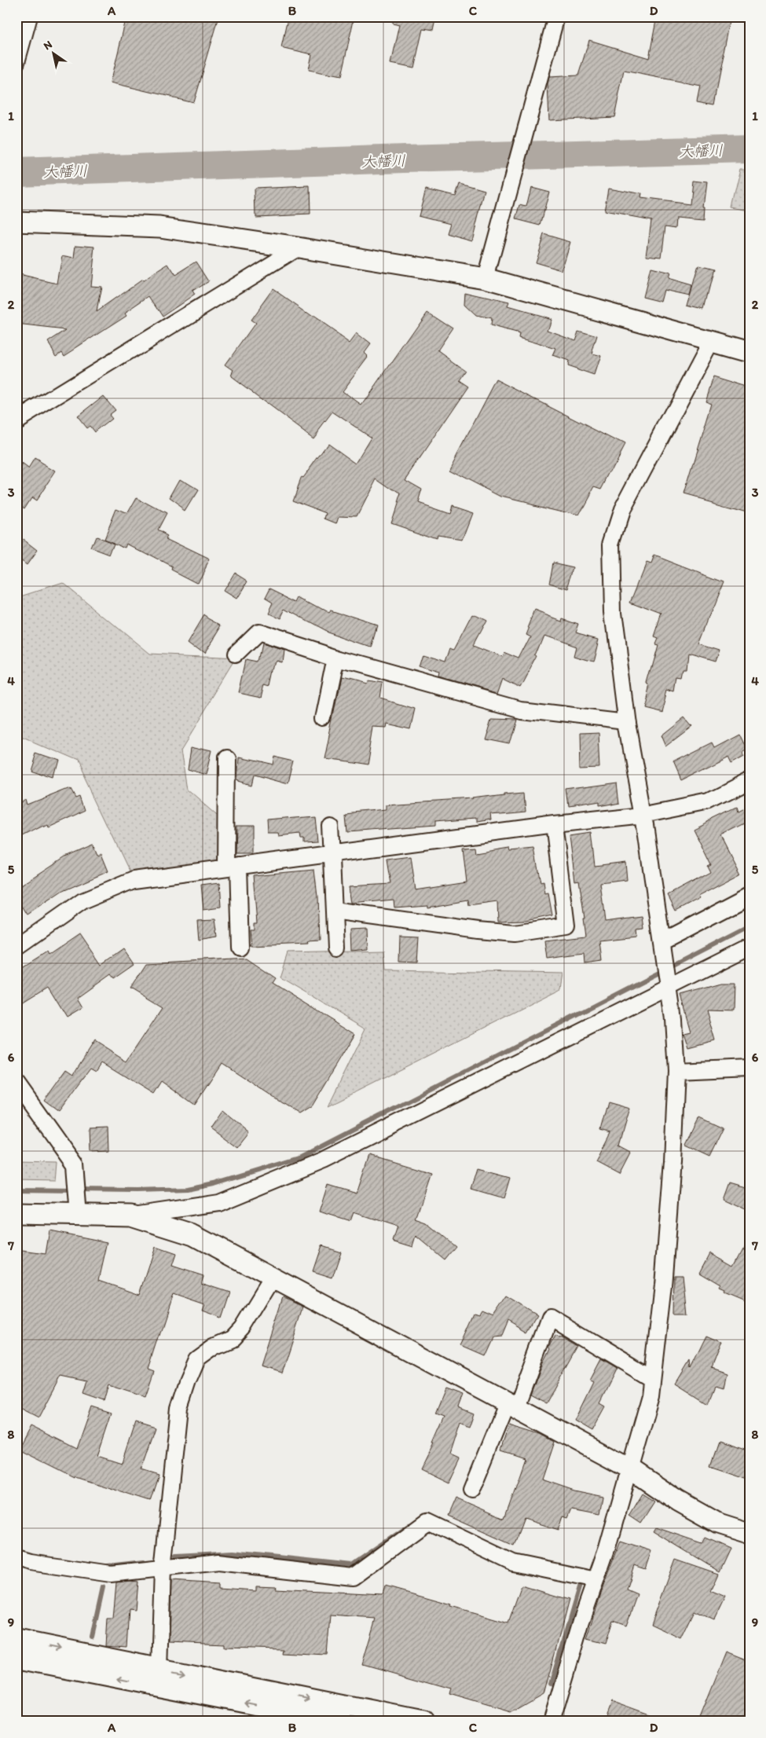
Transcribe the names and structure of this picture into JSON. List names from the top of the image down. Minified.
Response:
{"water":["大幡川"],"north":"top left","grid":{"columns":["A","B","C","D"],"rows":["1","2","3","4","5","6","7","8","9"]}}
